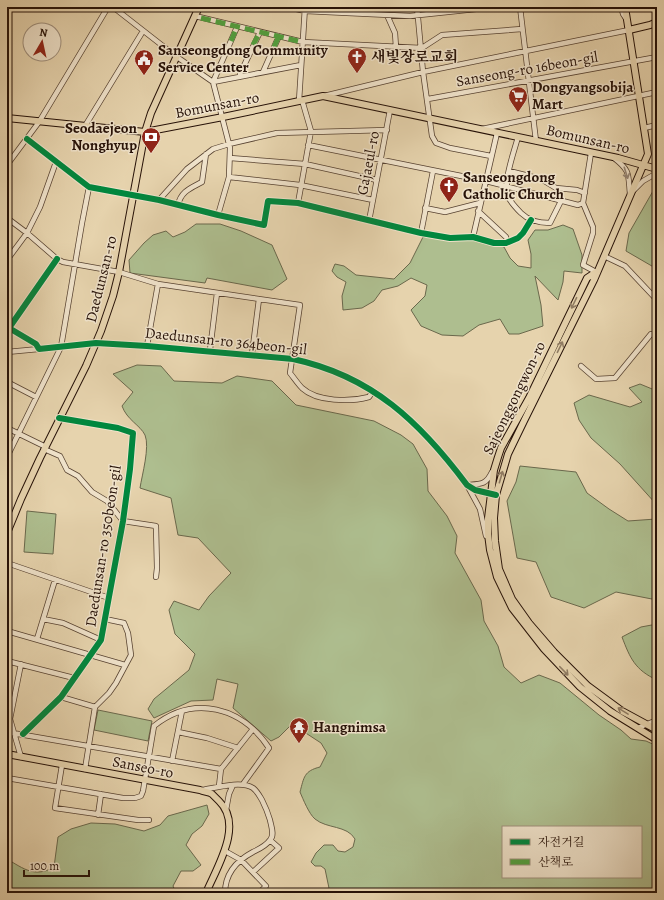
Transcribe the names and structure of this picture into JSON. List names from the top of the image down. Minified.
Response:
{"streets":{"main road":["Bomunsan-ro","Daedunsan-ro","Sajeonggongwon-ro","Sanseo-ro"],"street":["Sanseong-ro 16beon-gil","Gajaeul-ro","Daedunsan-ro 364beon-gil","Daedunsan-ro 350beon-gil"]},"crossings":[["Sanseong-ro 16beon-gil","Bomunsan-ro"],["Sanseong-ro 16beon-gil","Sajeonggongwon-ro"],["Bomunsan-ro","Gajaeul-ro"],["Bomunsan-ro","Daedunsan-ro"],["Bomunsan-ro","Sajeonggongwon-ro"],["Daedunsan-ro","Daedunsan-ro 364beon-gil"],["Daedunsan-ro","Daedunsan-ro 350beon-gil"],["Daedunsan-ro 364beon-gil","Sajeonggongwon-ro"]],"places":{"church":["새빛장로교회","Sanseongdong Catholic Church"],"public building":["Sanseongdong Community Service Center"],"supermarket":["Dongyangsobija Mart"],"bank":["Seodaejeon Nonghyup"],"temple":["Hangnimsa"]},"legend":["자전거길","산책로"],"scale_bar":"100 m","north":"top"}
